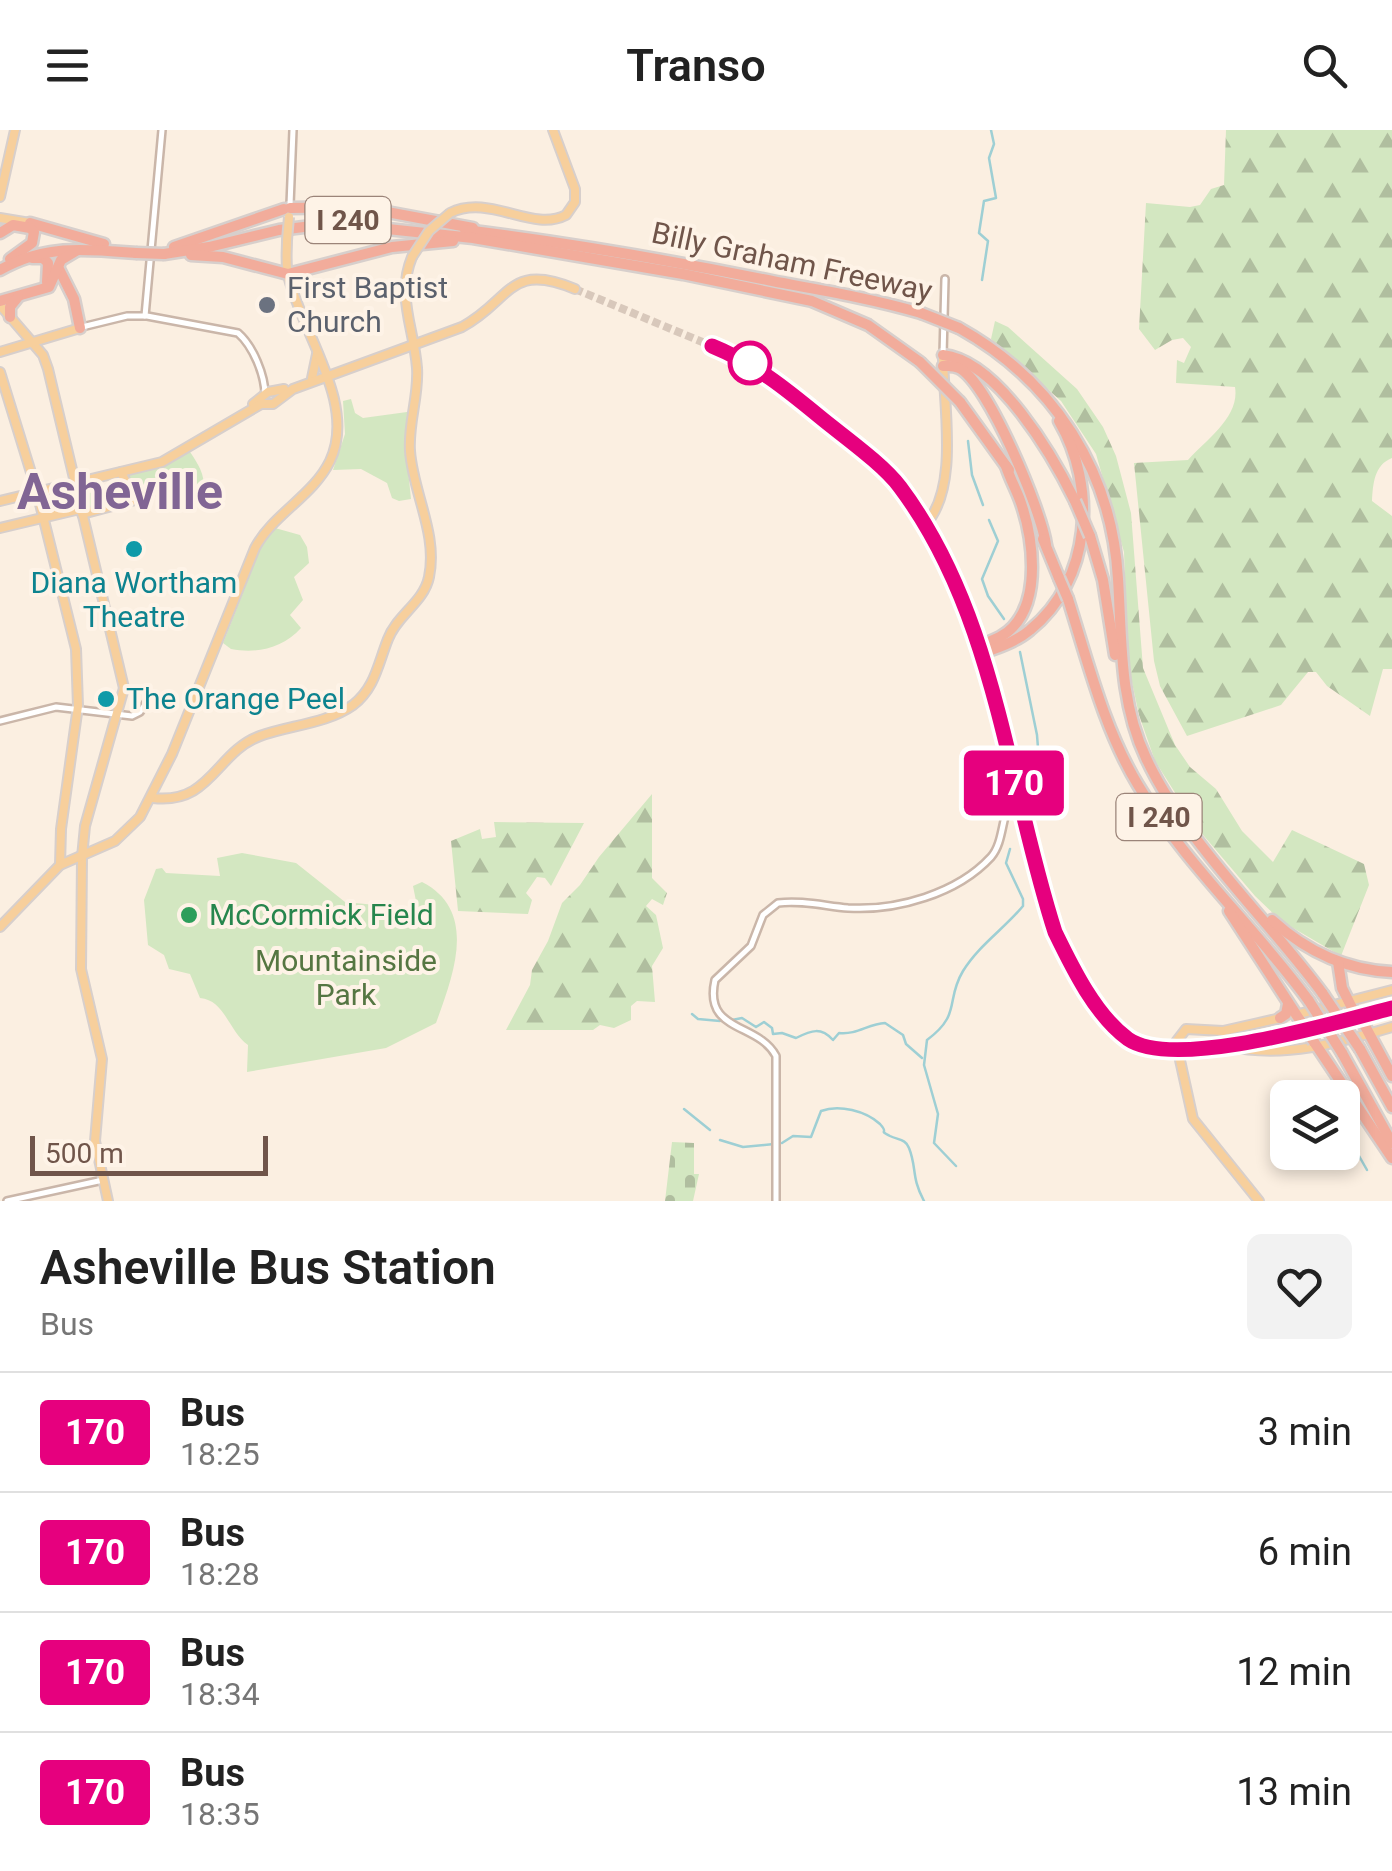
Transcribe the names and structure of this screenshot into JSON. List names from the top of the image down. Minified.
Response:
{"streets":{"highway":["I 240","Billy Graham Freeway"]},"districts":["Asheville"],"parks":["Mountainside Park"],"places":["First Baptist Church","Diana Wortham Theatre","The Orange Peel","McCormick Field"],"lines":["bus line 170"],"scale_bar":"500 m","page":{"header":"Transo","on_map":"170","scale":"500 m","heading":["Asheville Bus Station","Bus"],"list":[{"mark":"170","name":"Bus","note":"18:25","value":"3 min"},{"mark":"170","name":"Bus","note":"18:28","value":"6 min"},{"mark":"170","name":"Bus","note":"18:34","value":"12 min"},{"mark":"170","name":"Bus","note":"18:35","value":"13 min"}]}}
